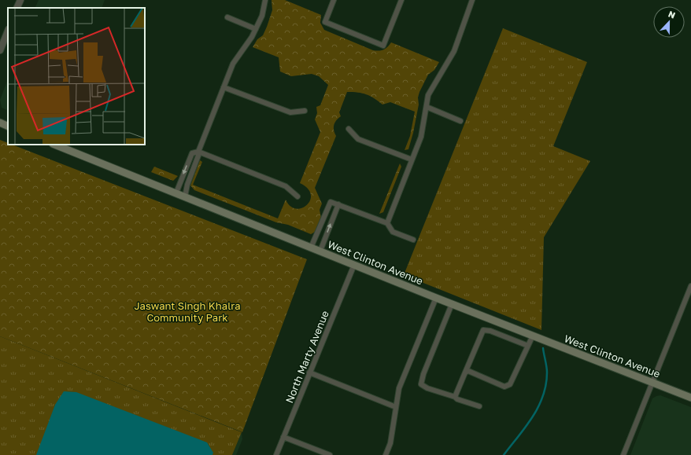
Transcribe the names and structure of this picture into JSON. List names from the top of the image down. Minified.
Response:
{"streets":{"main road":["West Clinton Avenue"],"street":["North Marty Avenue"]},"crossings":[["West Clinton Avenue","North Marty Avenue"]],"parks":["Jaswant Singh Khalra Community Park"],"north":"top"}
